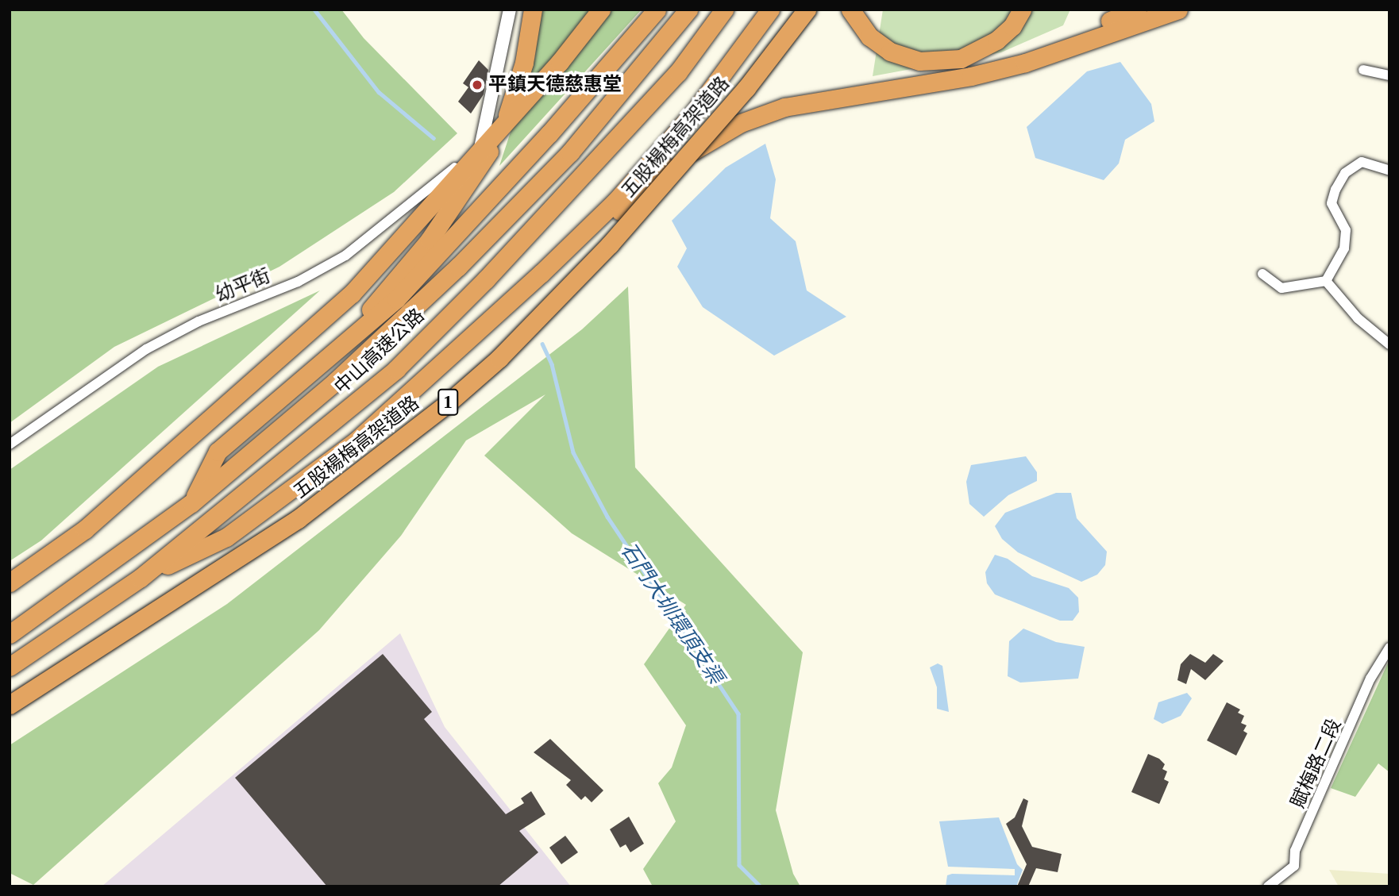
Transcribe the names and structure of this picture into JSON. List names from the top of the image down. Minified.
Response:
{"streets":{"highway":["五股楊梅高架道路","中山高速公路","1"],"street":["幼平街","賦梅路二段"]},"water":["石門大圳環頂支渠"],"places":["平鎮天德慈惠堂"]}
